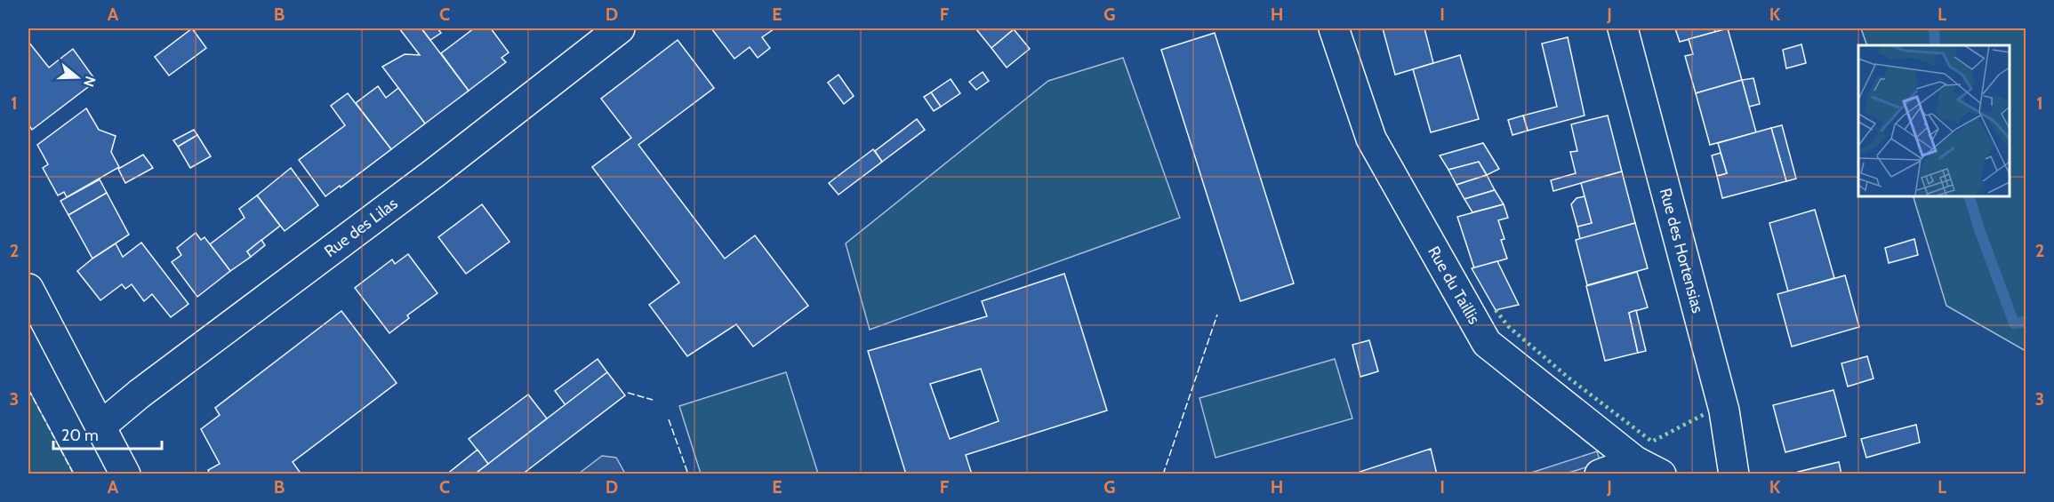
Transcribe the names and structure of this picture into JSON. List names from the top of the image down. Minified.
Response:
{"streets":{"street":["Rue des Lilas","Rue des Hortensias","Rue du Taillis"]},"scale_bar":"20 m","north":"right","grid":{"columns":["A","B","C","D","E","F","G","H","I","J","K","L"],"rows":["1","2","3"]}}
